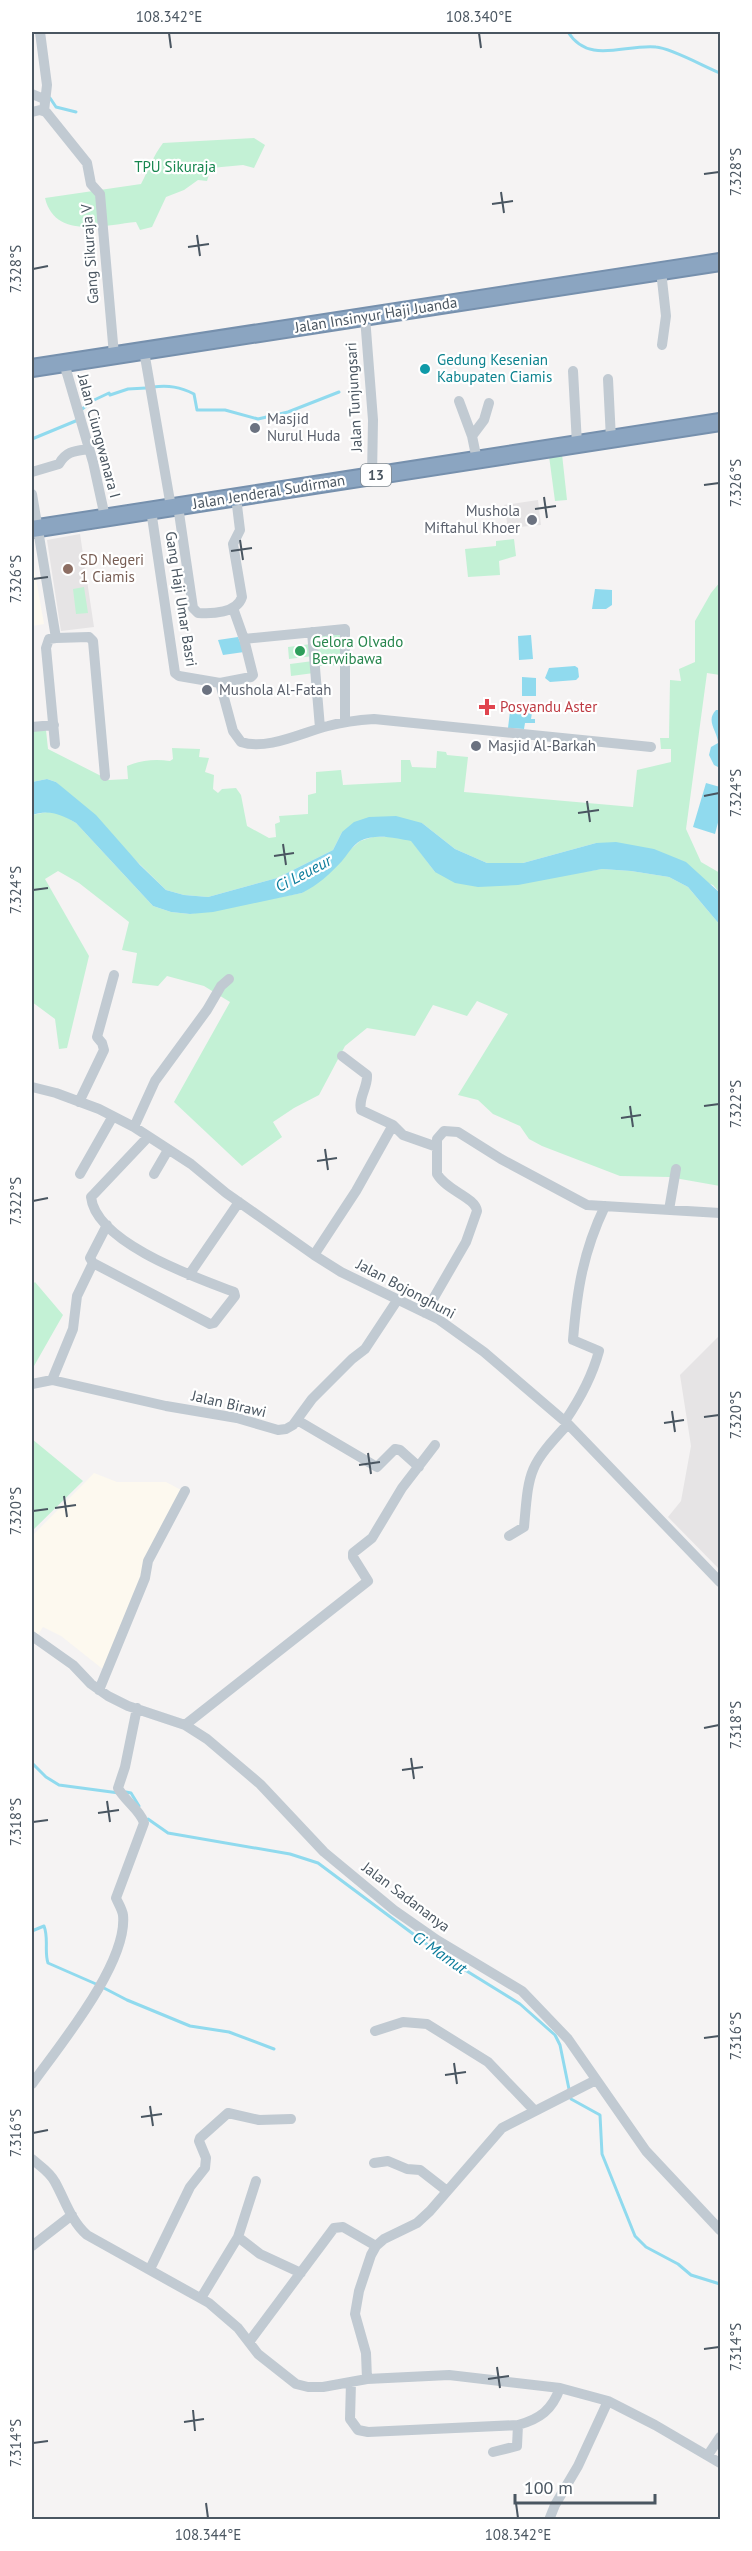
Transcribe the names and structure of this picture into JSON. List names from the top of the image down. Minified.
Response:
{"streets":{"highway":["Jalan Insinyur Haji Juanda","13","Jalan Jenderal Sudirman"],"street":["Gang Sikuraja V","Jalan Tunjungsari","Jalan Ciungwanara I","Gang Haji Umar Basri","Jalan Bojonghuni","Jalan Birawi","Jalan Sadananya"]},"crossings":[["Gang Sikuraja V","Jalan Insinyur Haji Juanda"],["Jalan Insinyur Haji Juanda","Jalan Tunjungsari"],["Jalan Insinyur Haji Juanda","Jalan Ciungwanara I"],["Jalan Tunjungsari","Jalan Jenderal Sudirman"],["Jalan Ciungwanara I","Jalan Jenderal Sudirman"],["Jalan Jenderal Sudirman","Gang Haji Umar Basri"]],"water":["Ci Leueur","Ci Mamut"],"parks":["TPU Sikuraja"],"places":{"other":["Gedung Kesenian Kabupaten Ciamis","Masjid Nurul Huda","Mushola Miftahul Khoer","SD Negeri 1 Ciamis","Gelora Olvado Berwibawa","Mushola Al-Fatah","Masjid Al-Barkah"],"health":["Posyandu Aster"]},"scale_bar":"100 m","coordinates":["108.342°E","108.340°E","7.328°S","7.326°S","7.324°S","7.322°S","7.320°S","7.318°S","7.316°S","7.314°S","108.344°E"]}
